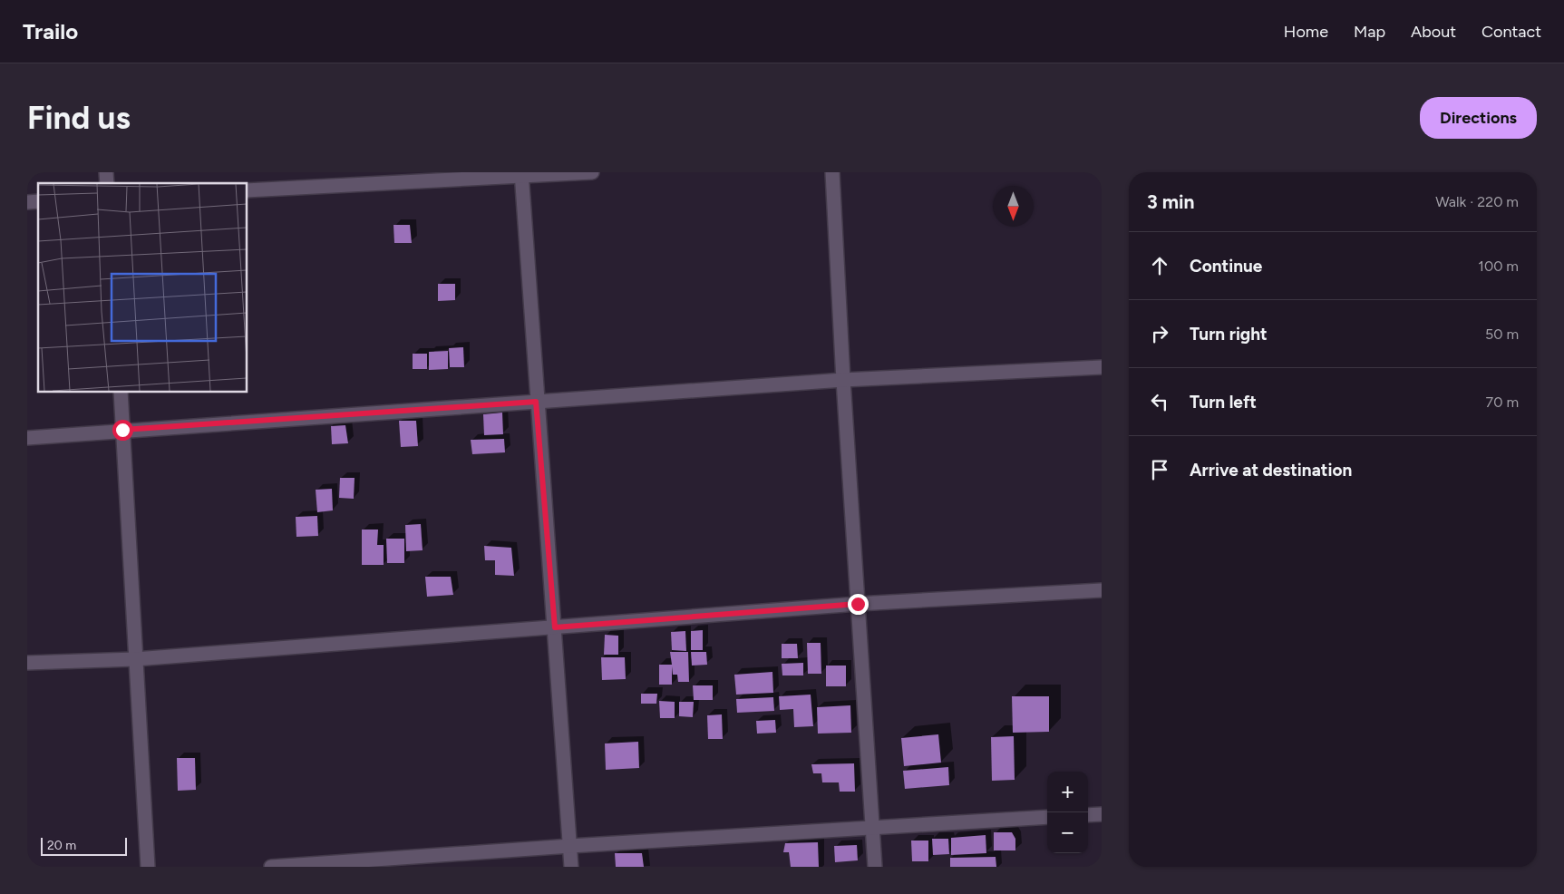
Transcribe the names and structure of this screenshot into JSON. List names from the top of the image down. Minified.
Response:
{"scale_bar":"20 m","north":"bottom","page":{"header":"Trailo","nav":["Home","Map","About","Contact"],"buttons":"Directions","title":"Find us","heading":["3 min","Walk · 220 m"],"list":[["Continue","100 m"],["Turn right","50 m"],["Turn left","70 m"],"Arrive at destination"],"map_buttons":["+","−"],"scale":"20 m"}}
